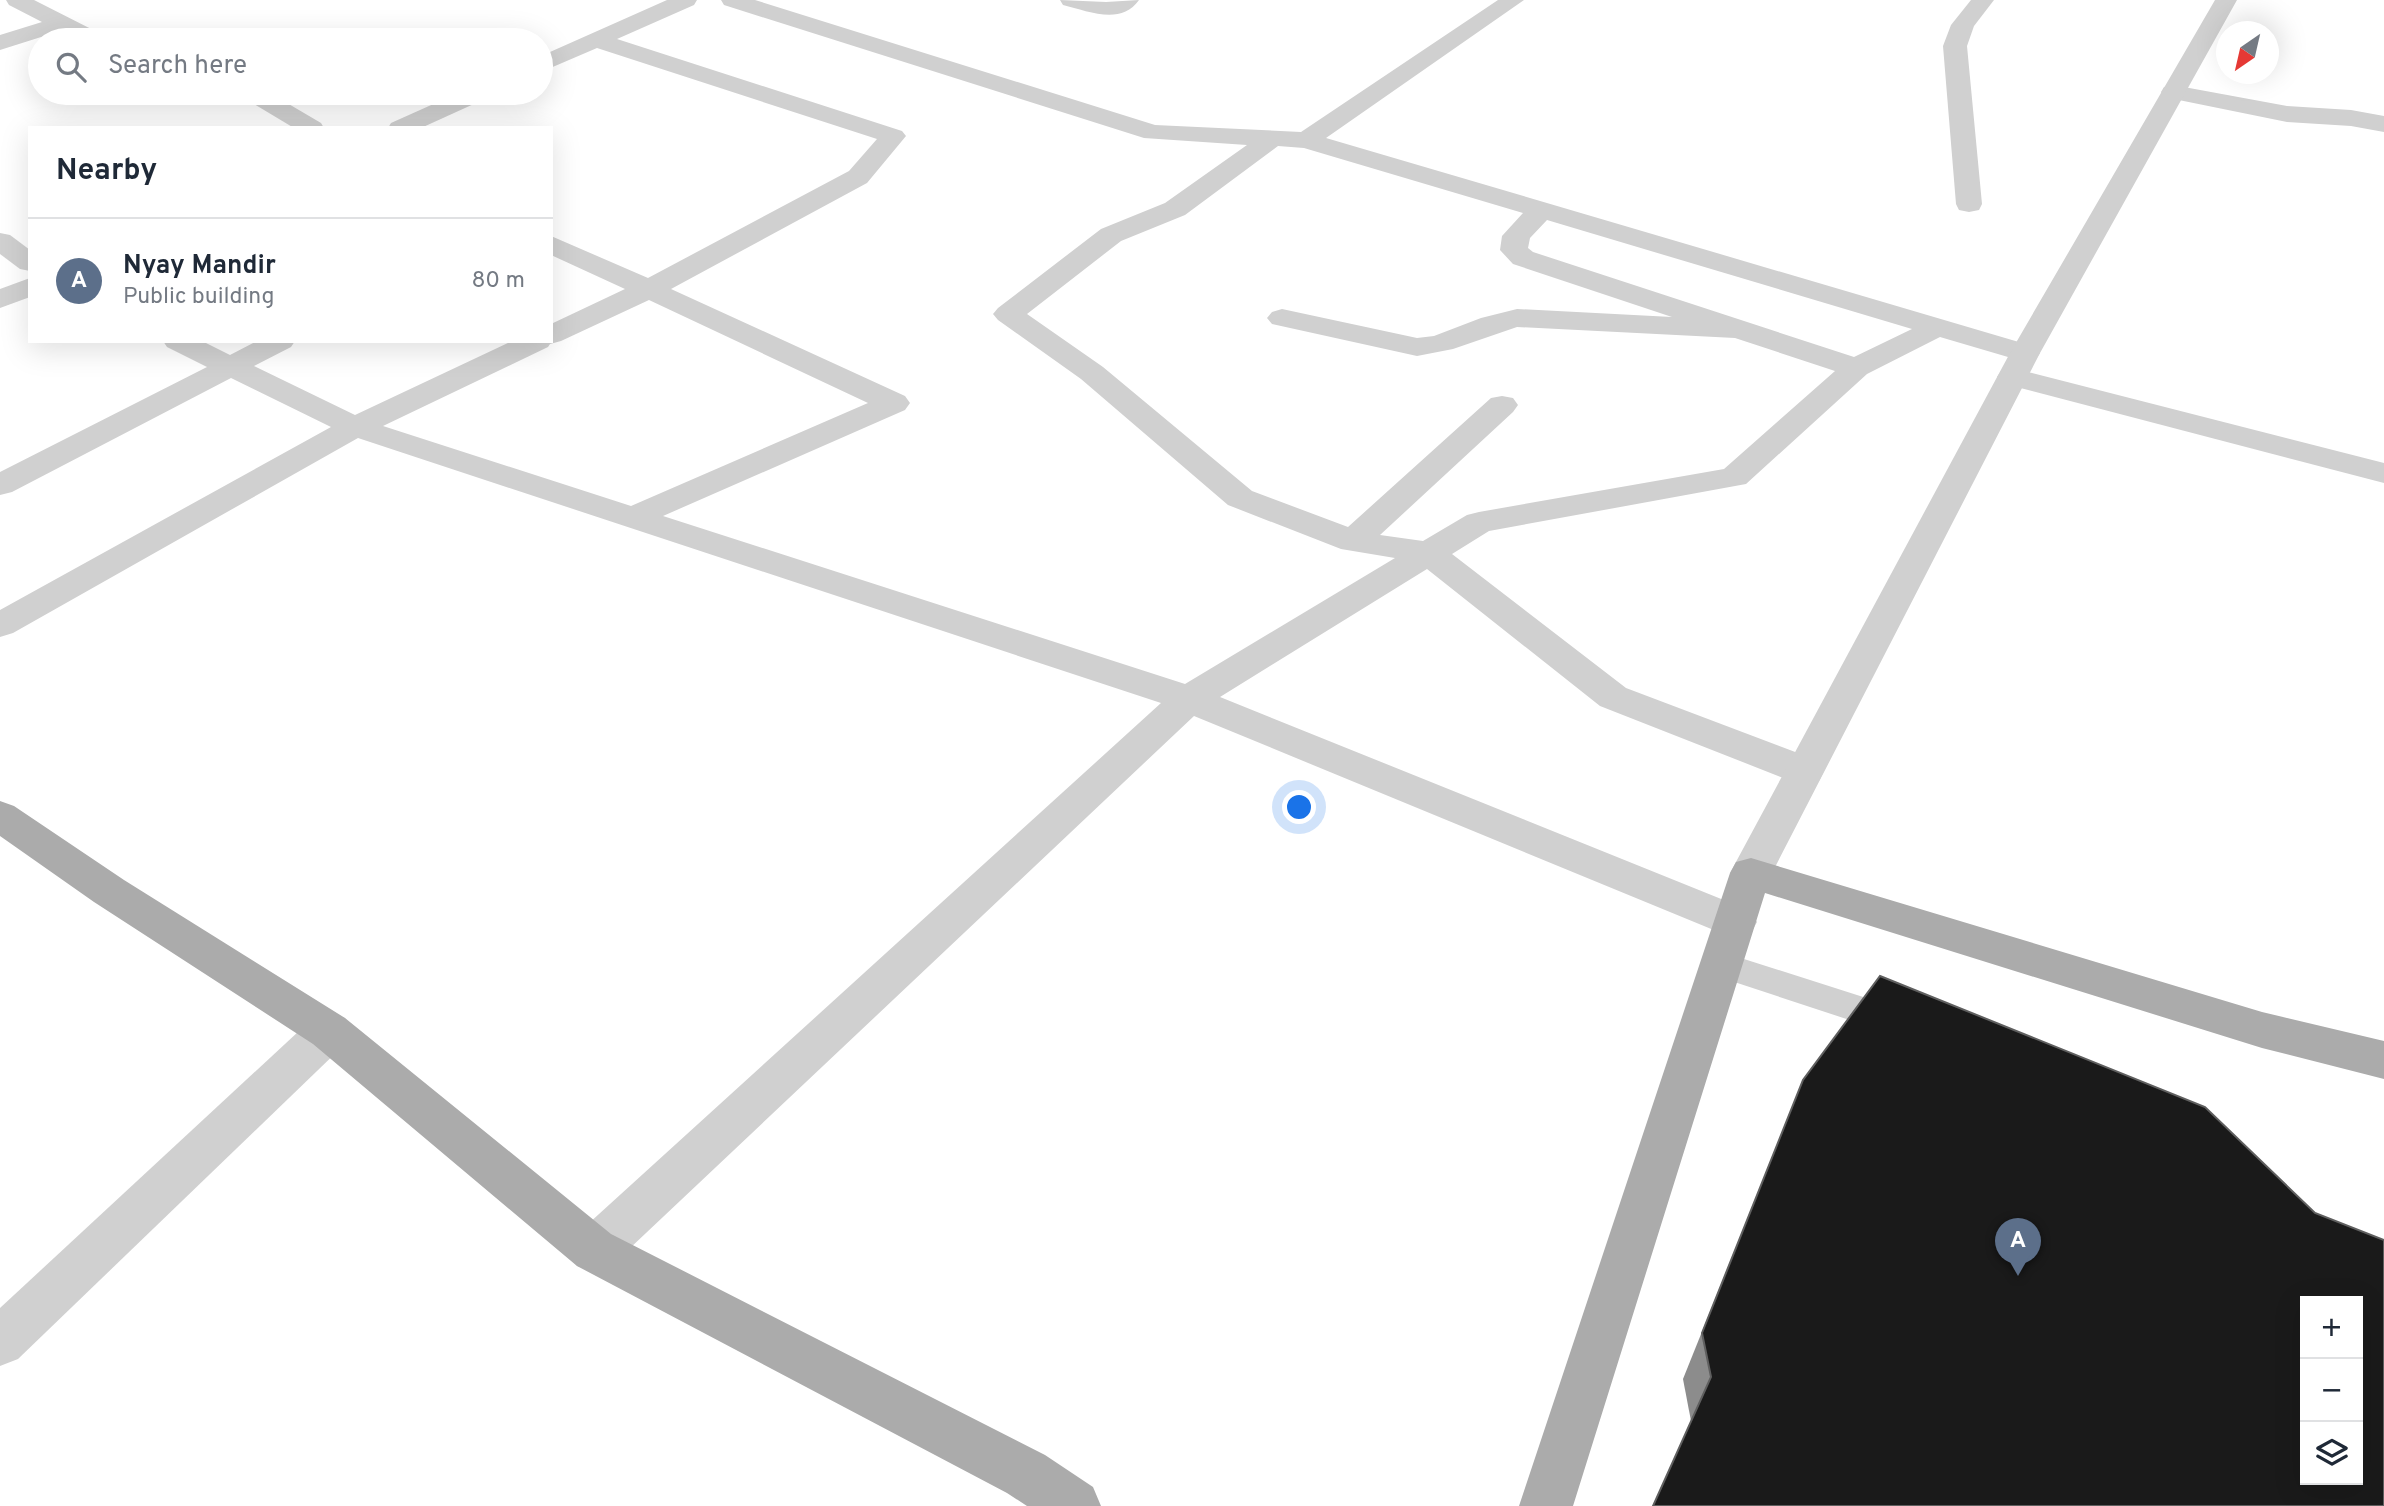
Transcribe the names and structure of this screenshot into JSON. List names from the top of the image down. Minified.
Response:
{"north":"bottom left","page":{"search":"Search here","heading":"Nearby","list":[{"mark":"A","name":"Nyay Mandir","note":"Public building","value":"80 m"}],"pins":"A","map_buttons":["+","−"]}}
